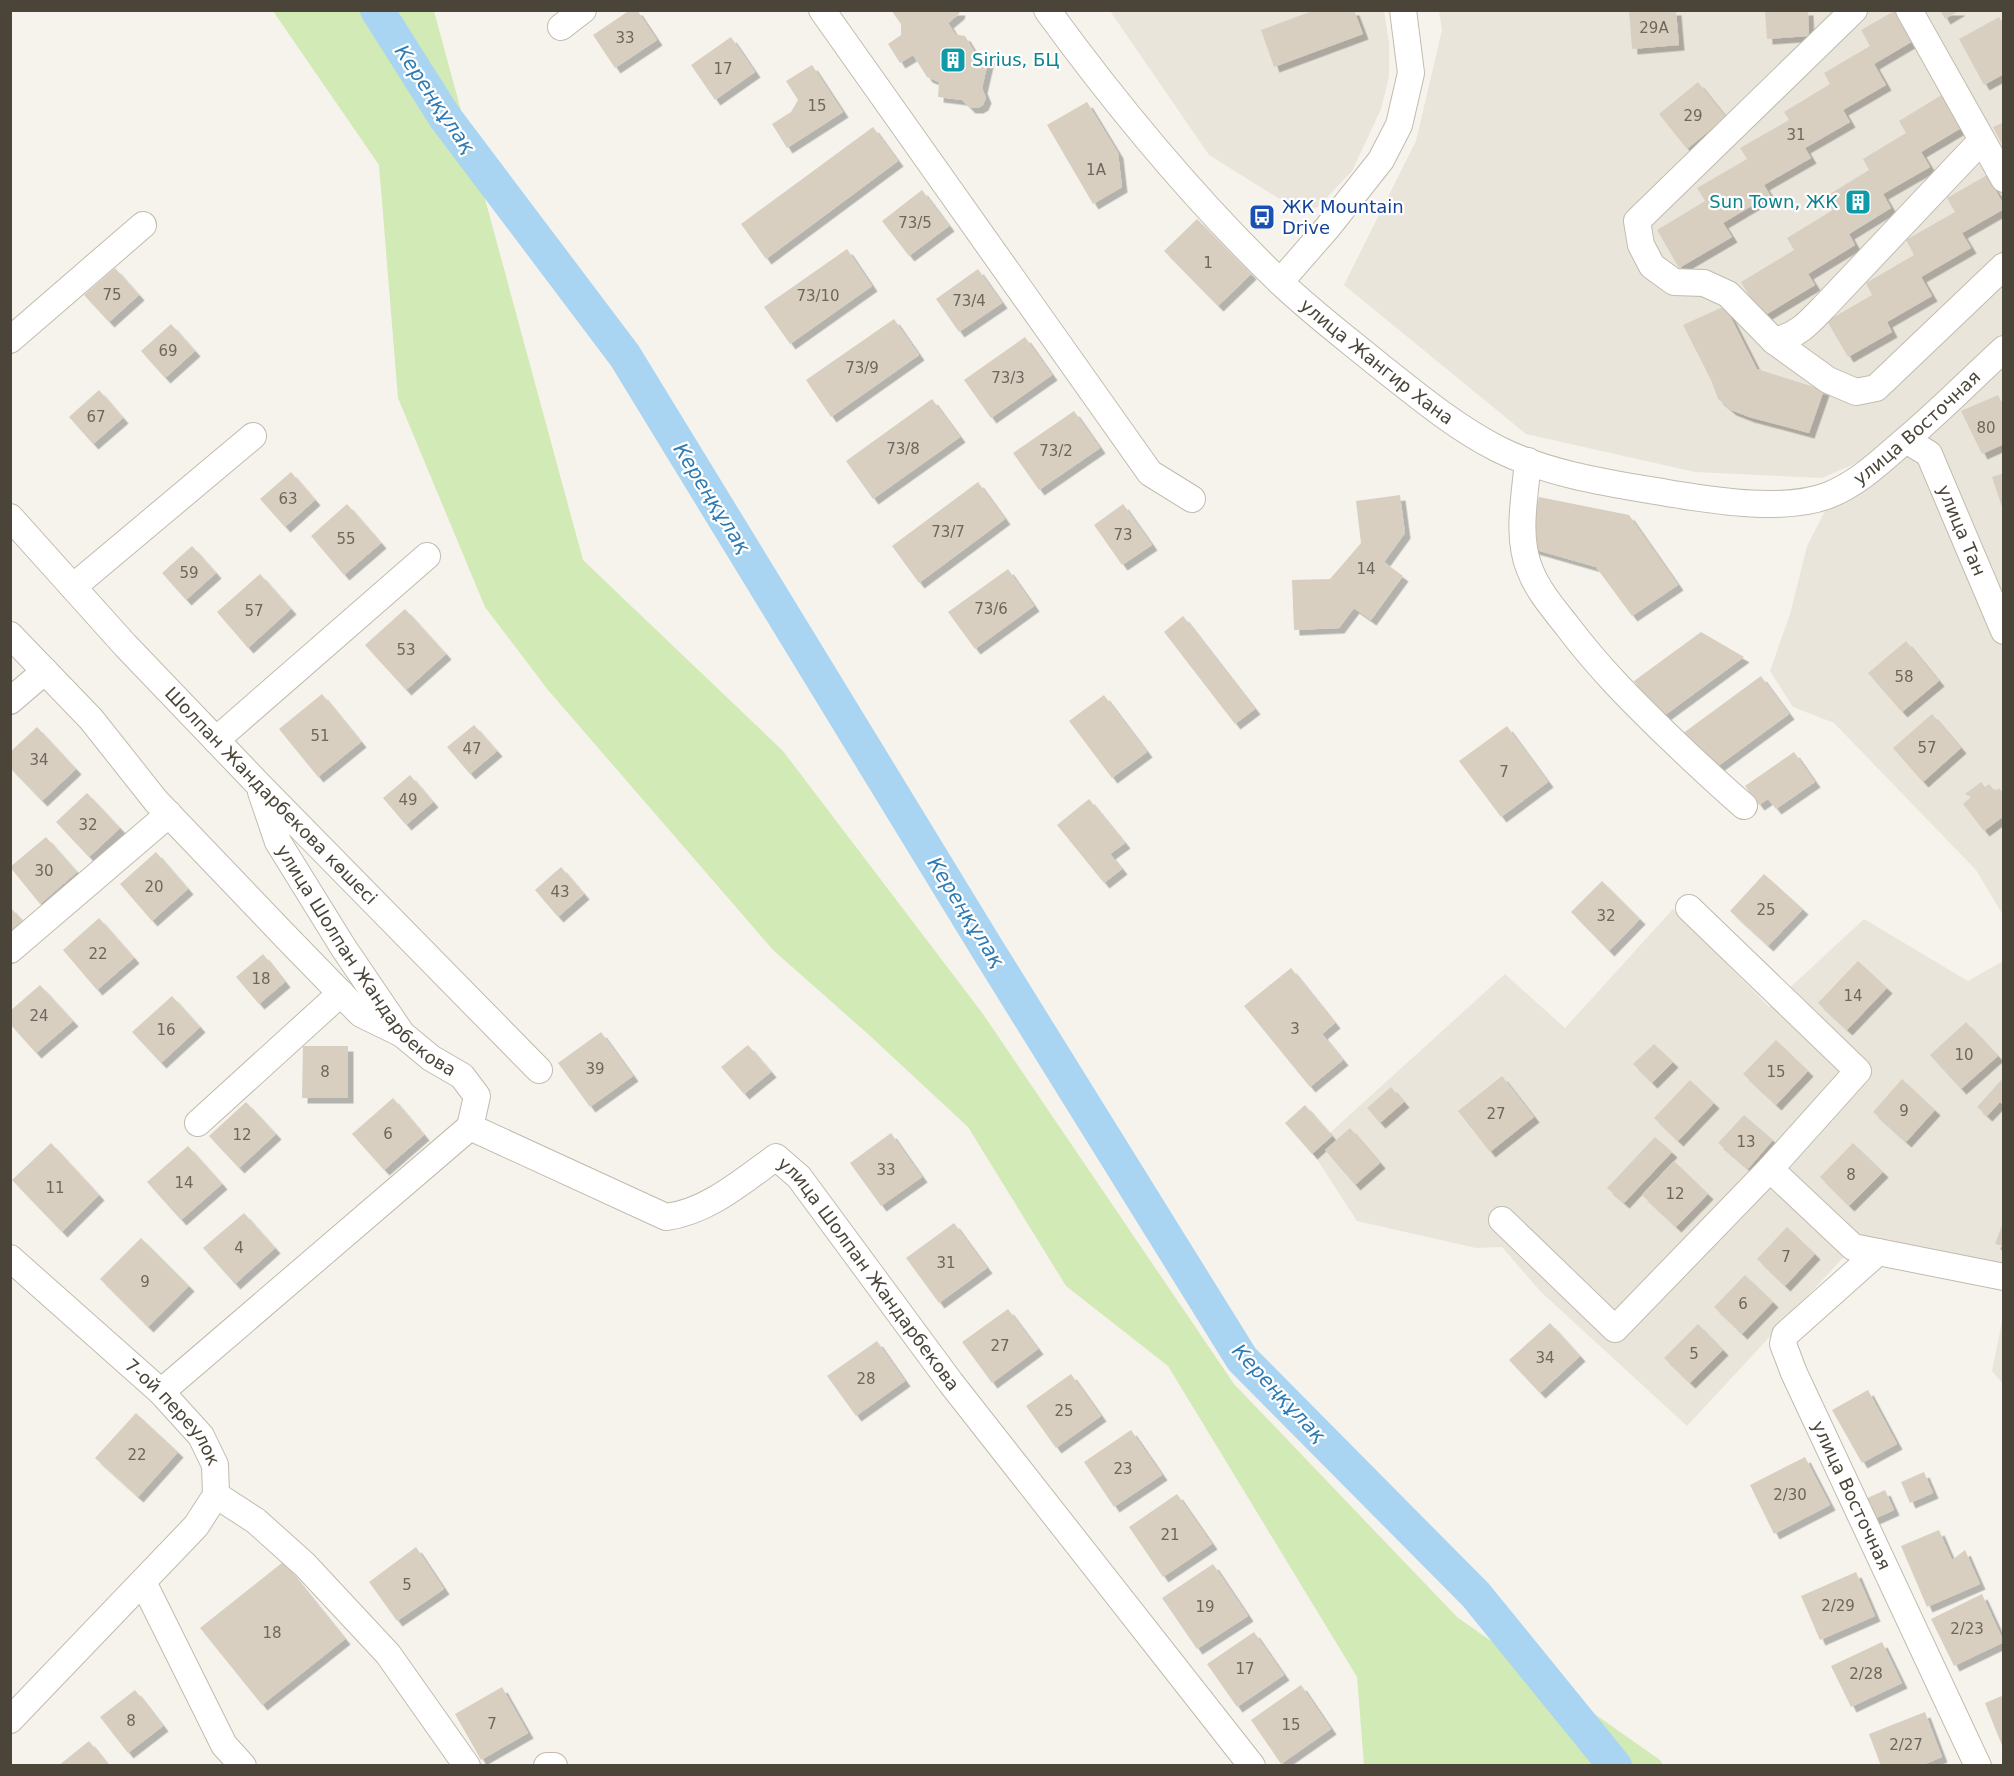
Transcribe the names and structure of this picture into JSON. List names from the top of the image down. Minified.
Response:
{"streets":{"street":["улица Жангир Хана","улица Восточная","улица Тан","Шолпан Жандарбекова көшесі","улица Шолпан Жандарбекова","7-ой переулок"]},"crossings":[["улица Жангир Хана","улица Восточная"],["улица Восточная","улица Тан"],["Шолпан Жандарбекова көшесі","улица Шолпан Жандарбекова"]],"water":["Кереңқұлақ"],"places":{"building":["Sirius, БЦ","Sun Town, ЖК"],"bus stop":["ЖК Mountain Drive"]},"house_numbers":["29А","33","17","15","29","31","1А","73/5","1","75","73/10","73/4","69","73/9","73/3","67","80","73/8","73/2","63","73/7","73","55","14","59","73/6","57","53","58","51","57","47","34","7","49","32","30","20","43","25","32","22","18","14","24","3","16","10","39","8","15","9","27","6","12","13","33","8","14","11","12","4","7","31","9","6","27","5","34","28","25","22","23","2/30","21","5","2/29","19","2/23","18","17","2/28","8","7","15","2/27"]}
